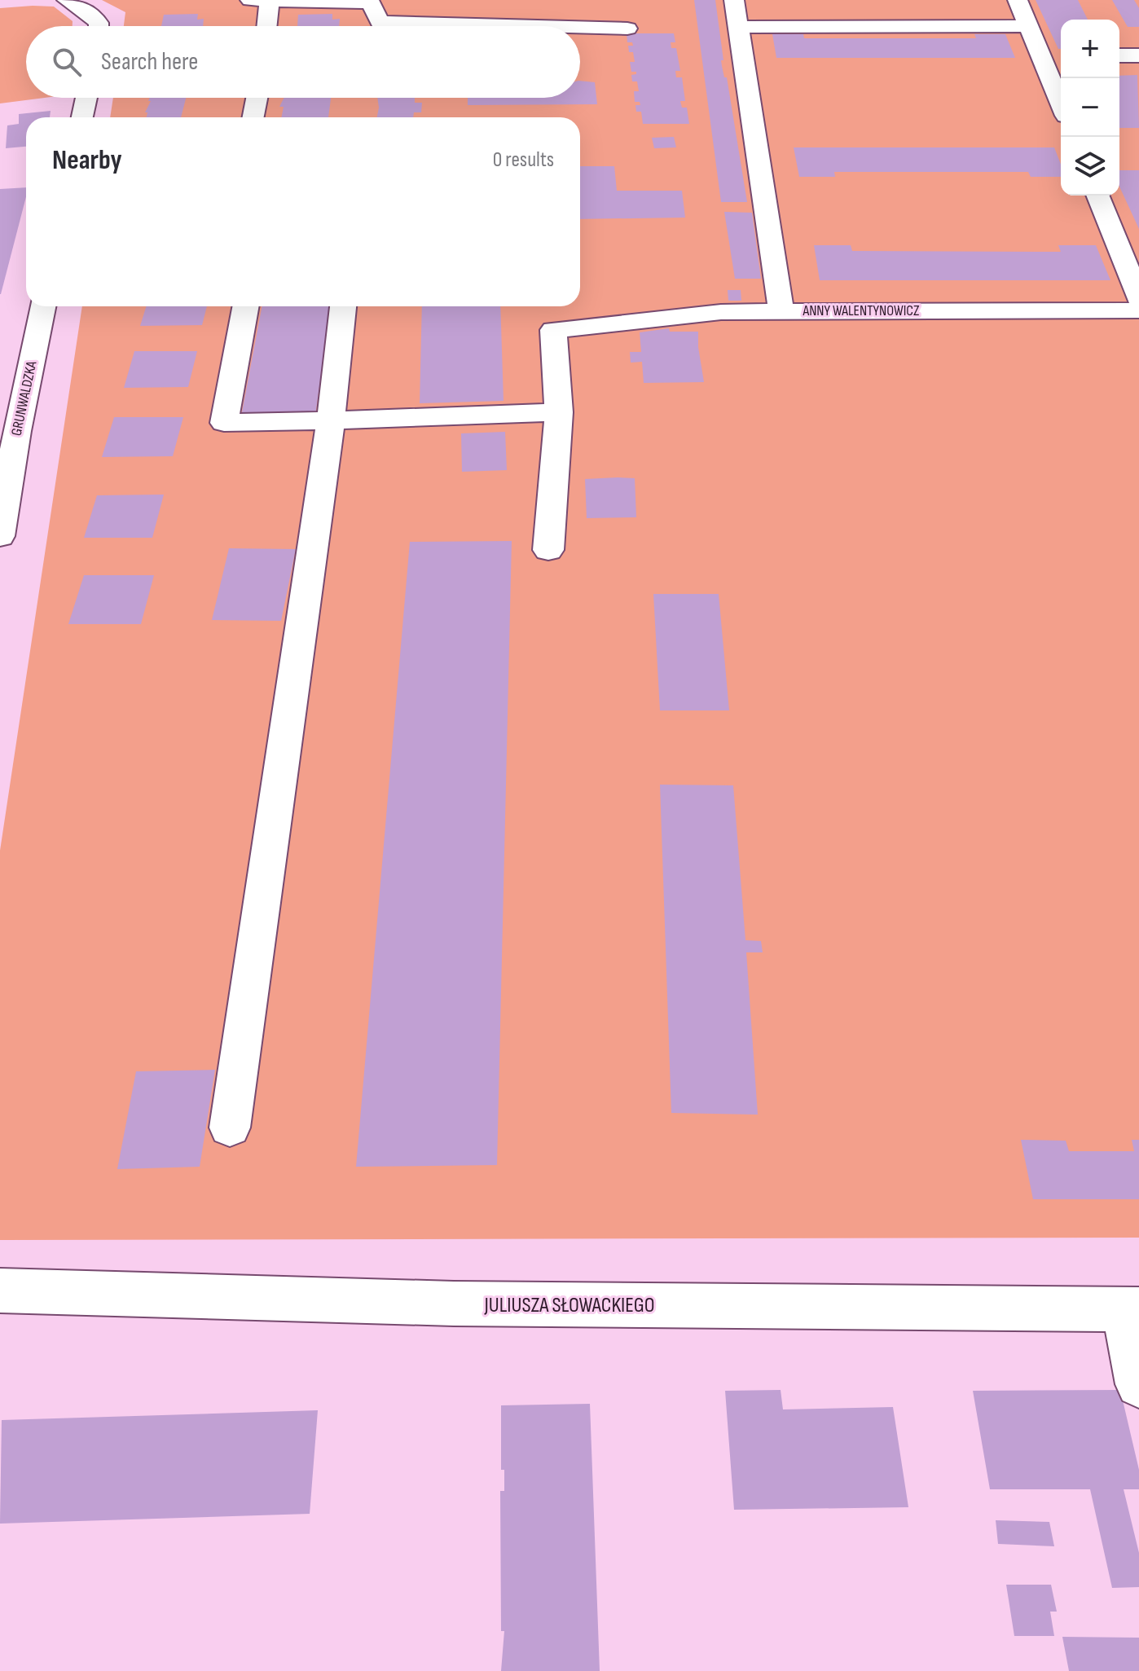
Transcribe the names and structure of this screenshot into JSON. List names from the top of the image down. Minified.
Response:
{"streets":{"street":["ANNY WALENTYNOWICZ","GRUNWALDZKA","JULIUSZA SŁOWACKIEGO"]},"page":{"map_buttons":["+","−"],"search":"Search here","heading":["Nearby","0 results"]}}
